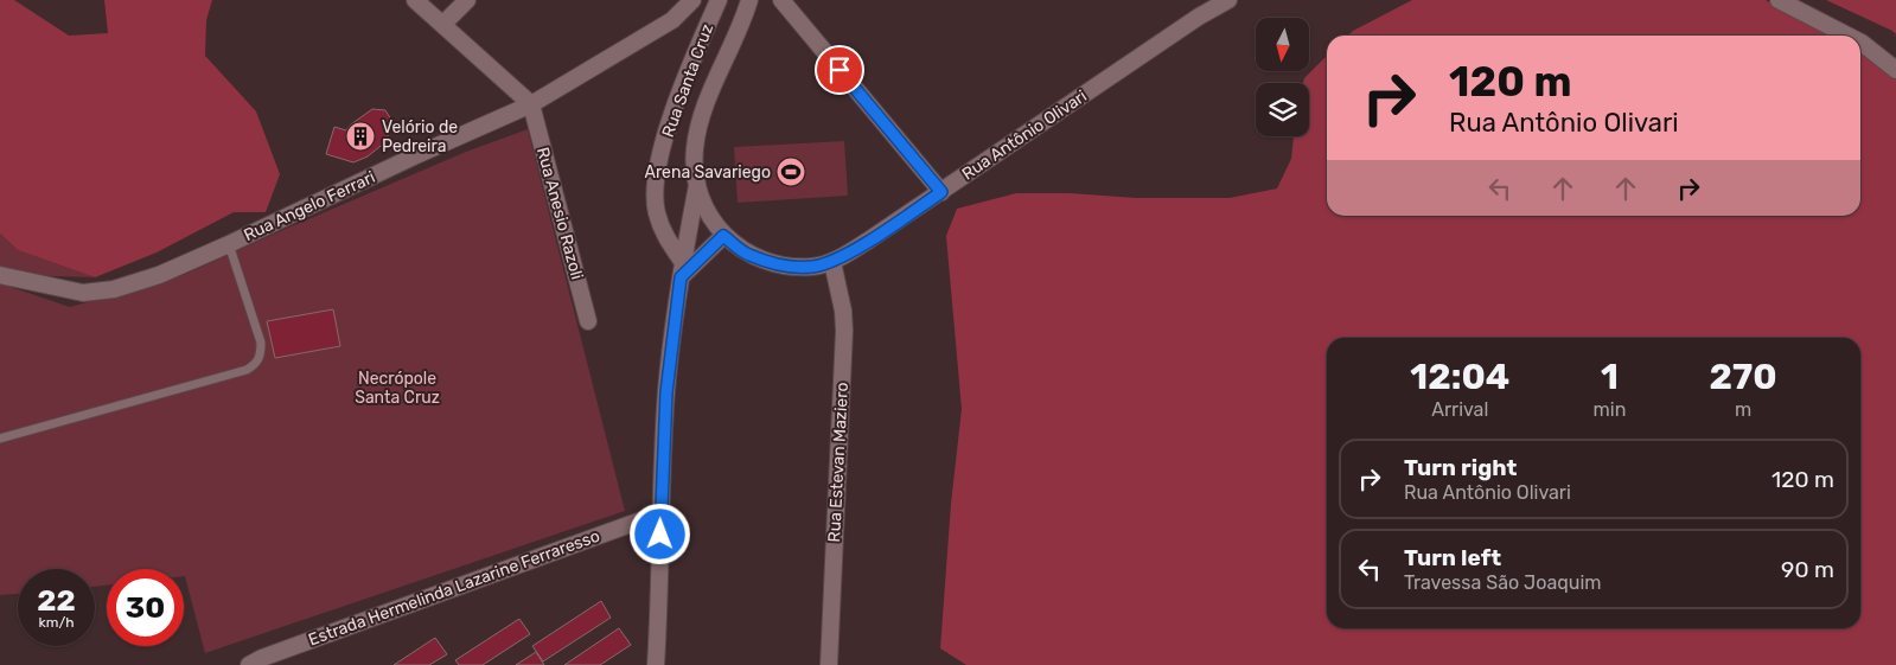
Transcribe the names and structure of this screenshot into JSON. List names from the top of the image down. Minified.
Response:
{"streets":{"street":["Rua Santa Cruz","Rua Antônio Olivari","Rua Angelo Ferrari","Rua Anesio Razoli","Rua Estevan Maziero","Estrada Hermelinda Lazarine Ferraresso"]},"crossings":[["Rua Antônio Olivari","Rua Estevan Maziero"],["Rua Angelo Ferrari","Rua Anesio Razoli"]],"parks":["Necrópole Santa Cruz"],"places":{"building":["Velório de Pedreira"],"sports":["Arena Savariego"]},"north":"bottom","page":{"turn":["120 m","Rua Antônio Olivari"],"eta":["12:04","Arrival","1","min","270","m"],"list":[{"name":"Turn right","note":"Rua Antônio Olivari","value":"120 m"},{"name":"Turn left","note":"Travessa São Joaquim","value":"90 m"}],"speed":"22 km/h","limit":"30"}}
